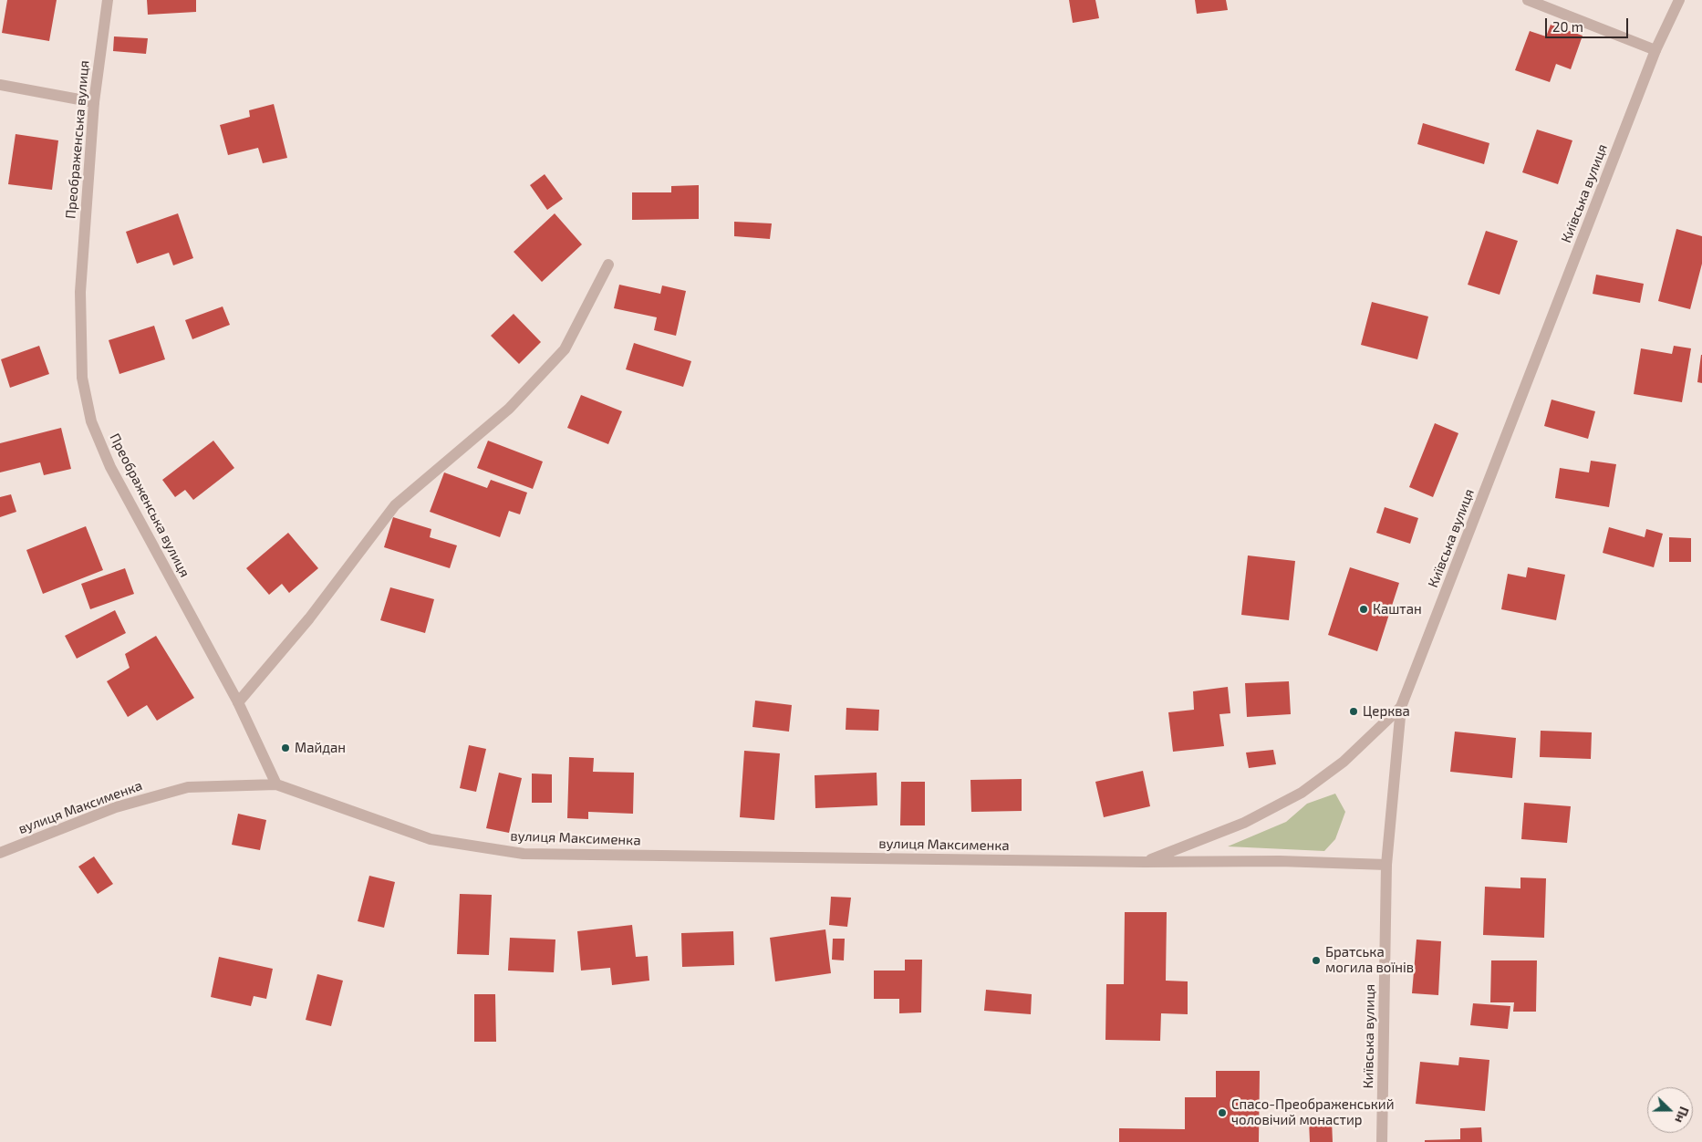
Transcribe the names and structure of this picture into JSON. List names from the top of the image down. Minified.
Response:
{"streets":{"street":["Преображенська вулиця","Київська вулиця","вулиця Максименка"]},"crossings":[["Преображенська вулиця","вулиця Максименка"],["Київська вулиця","вулиця Максименка"]],"places":["Каштан","Церква","Майдан","Братська могила воїнів","Спасо-Преображенський чоловічий монастир"],"scale_bar":"20 m","north":"right"}
